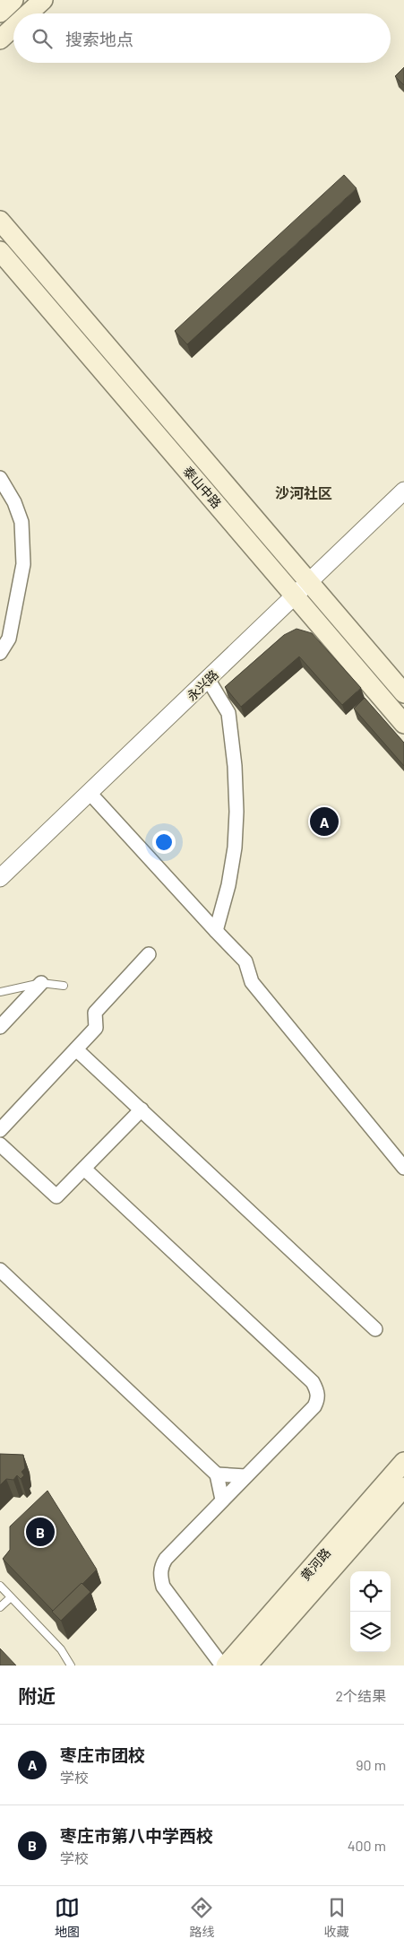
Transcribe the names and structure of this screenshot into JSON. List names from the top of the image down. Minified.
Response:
{"streets":{"main road":["泰山中路","黄河路"],"street":["永兴路"]},"crossings":[["泰山中路","永兴路"]],"districts":["沙河社区"],"page":{"search":"搜索地点","pins":["A","B"],"heading":["附近","2个结果"],"list":[{"mark":"A","name":"枣庄市团校","note":"学校","value":"90 m"},{"mark":"B","name":"枣庄市第八中学西校","note":"学校","value":"400 m"}],"nav":["地图","路线","收藏"]}}
